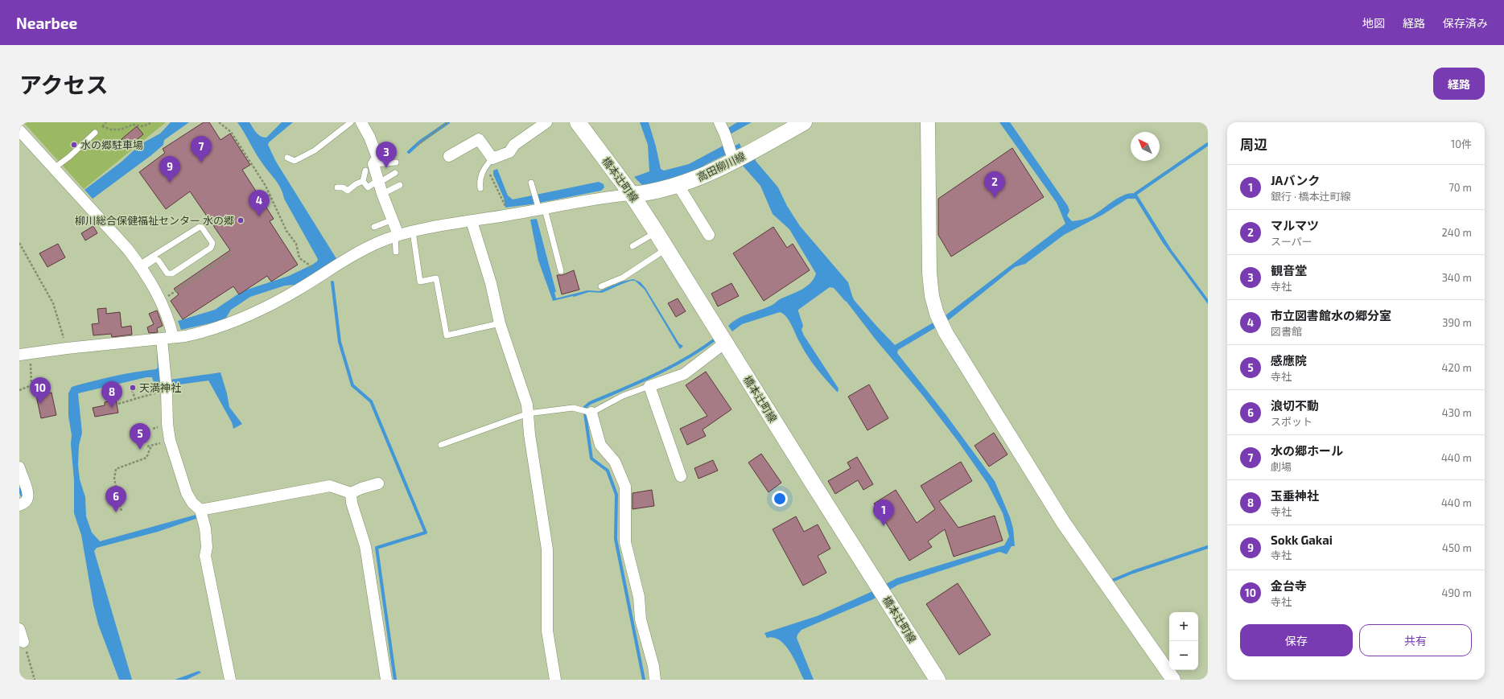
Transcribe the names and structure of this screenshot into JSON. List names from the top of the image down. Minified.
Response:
{"streets":{"main road":["高田柳川線","橋本辻町線"]},"crossings":[["高田柳川線","橋本辻町線"]],"places":["水の郷駐車場","柳川総合保健福祉センター 水の郷","天満神社"],"north":"top left","page":{"header":"Nearbee","nav":["地図","経路","保存済み"],"title":"アクセス","buttons":["経路",["保存","共有"]],"heading":["周辺","10件"],"pins":["7","3","9","2","4","10","8","5","6","1"],"list":[{"mark":"1","name":"JAバンク","note":"銀行 · 橋本辻町線","value":"70 m"},{"mark":"2","name":"マルマツ","note":"スーパー","value":"240 m"},{"mark":"3","name":"観音堂","note":"寺社","value":"340 m"},{"mark":"4","name":"市立図書館水の郷分室","note":"図書館","value":"390 m"},{"mark":"5","name":"感應院","note":"寺社","value":"420 m"},{"mark":"6","name":"浪切不動","note":"スポット","value":"430 m"},{"mark":"7","name":"水の郷ホール","note":"劇場","value":"440 m"},{"mark":"8","name":"玉垂神社","note":"寺社","value":"440 m"},{"mark":"9","name":"Sokk Gakai","note":"寺社","value":"450 m"},{"mark":"10","name":"金台寺","note":"寺社","value":"490 m"}],"map_buttons":["+","−"]}}
